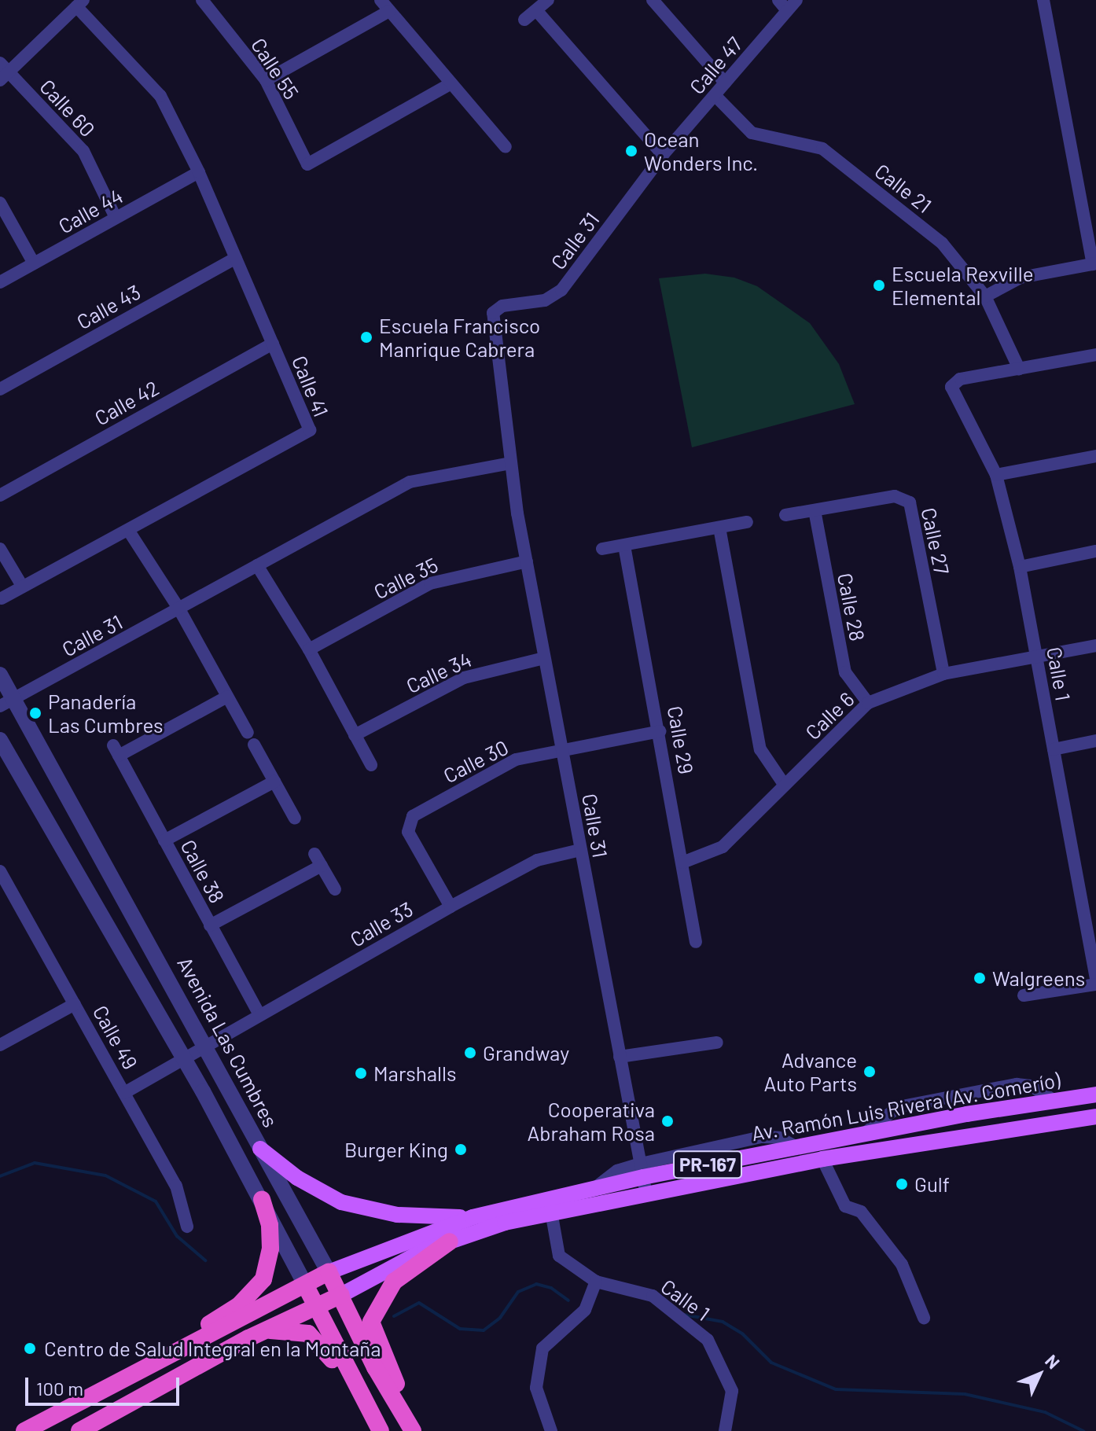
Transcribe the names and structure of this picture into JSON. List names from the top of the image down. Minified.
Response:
{"streets":{"highway":["Avenida Las Cumbres","Av. Ramón Luis Rivera (Av. Comerío)","PR-167"],"street":["Calle 47","Calle 55","Calle 60","Calle 21","Calle 44","Calle 31","Calle 43","Calle 41","Calle 42","Calle 27","Calle 35","Calle 28","Calle 34","Calle 1","Calle 6","Calle 29","Calle 30","Calle 38","Calle 33","Calle 49"]},"crossings":[["Calle 47","Calle 21"],["Calle 47","Calle 31"],["Calle 60","Calle 44"],["Calle 21","Calle 1"],["Calle 44","Calle 41"],["Calle 31","Calle 35"],["Calle 31","Calle 34"],["Calle 31","Calle 30"],["Calle 31","Calle 33"],["Calle 31","Avenida Las Cumbres"],["Calle 31","Av. Ramón Luis Rivera (Av. Comerío)"],["Calle 43","Calle 41"],["Calle 41","Calle 42"],["Calle 27","Calle 28"],["Calle 27","Calle 6"],["Calle 28","Calle 6"],["Calle 1","Calle 6"],["Calle 1","Av. Ramón Luis Rivera (Av. Comerío)"],["Calle 6","Calle 29"],["Calle 29","Calle 30"],["Calle 30","Calle 33"],["Calle 38","Calle 33"],["Calle 33","Calle 49"],["Calle 33","Avenida Las Cumbres"],["Avenida Las Cumbres","Av. Ramón Luis Rivera (Av. Comerío)"]],"places":["Ocean Wonders Inc.","Escuela Rexville Elemental","Escuela Francisco Manrique Cabrera","Panadería Las Cumbres","Walgreens","Grandway","Advance Auto Parts","Marshalls","Cooperativa Abraham Rosa","Burger King","Gulf","Centro de Salud Integral en la Montaña"],"scale_bar":"100 m","north":"top right"}
